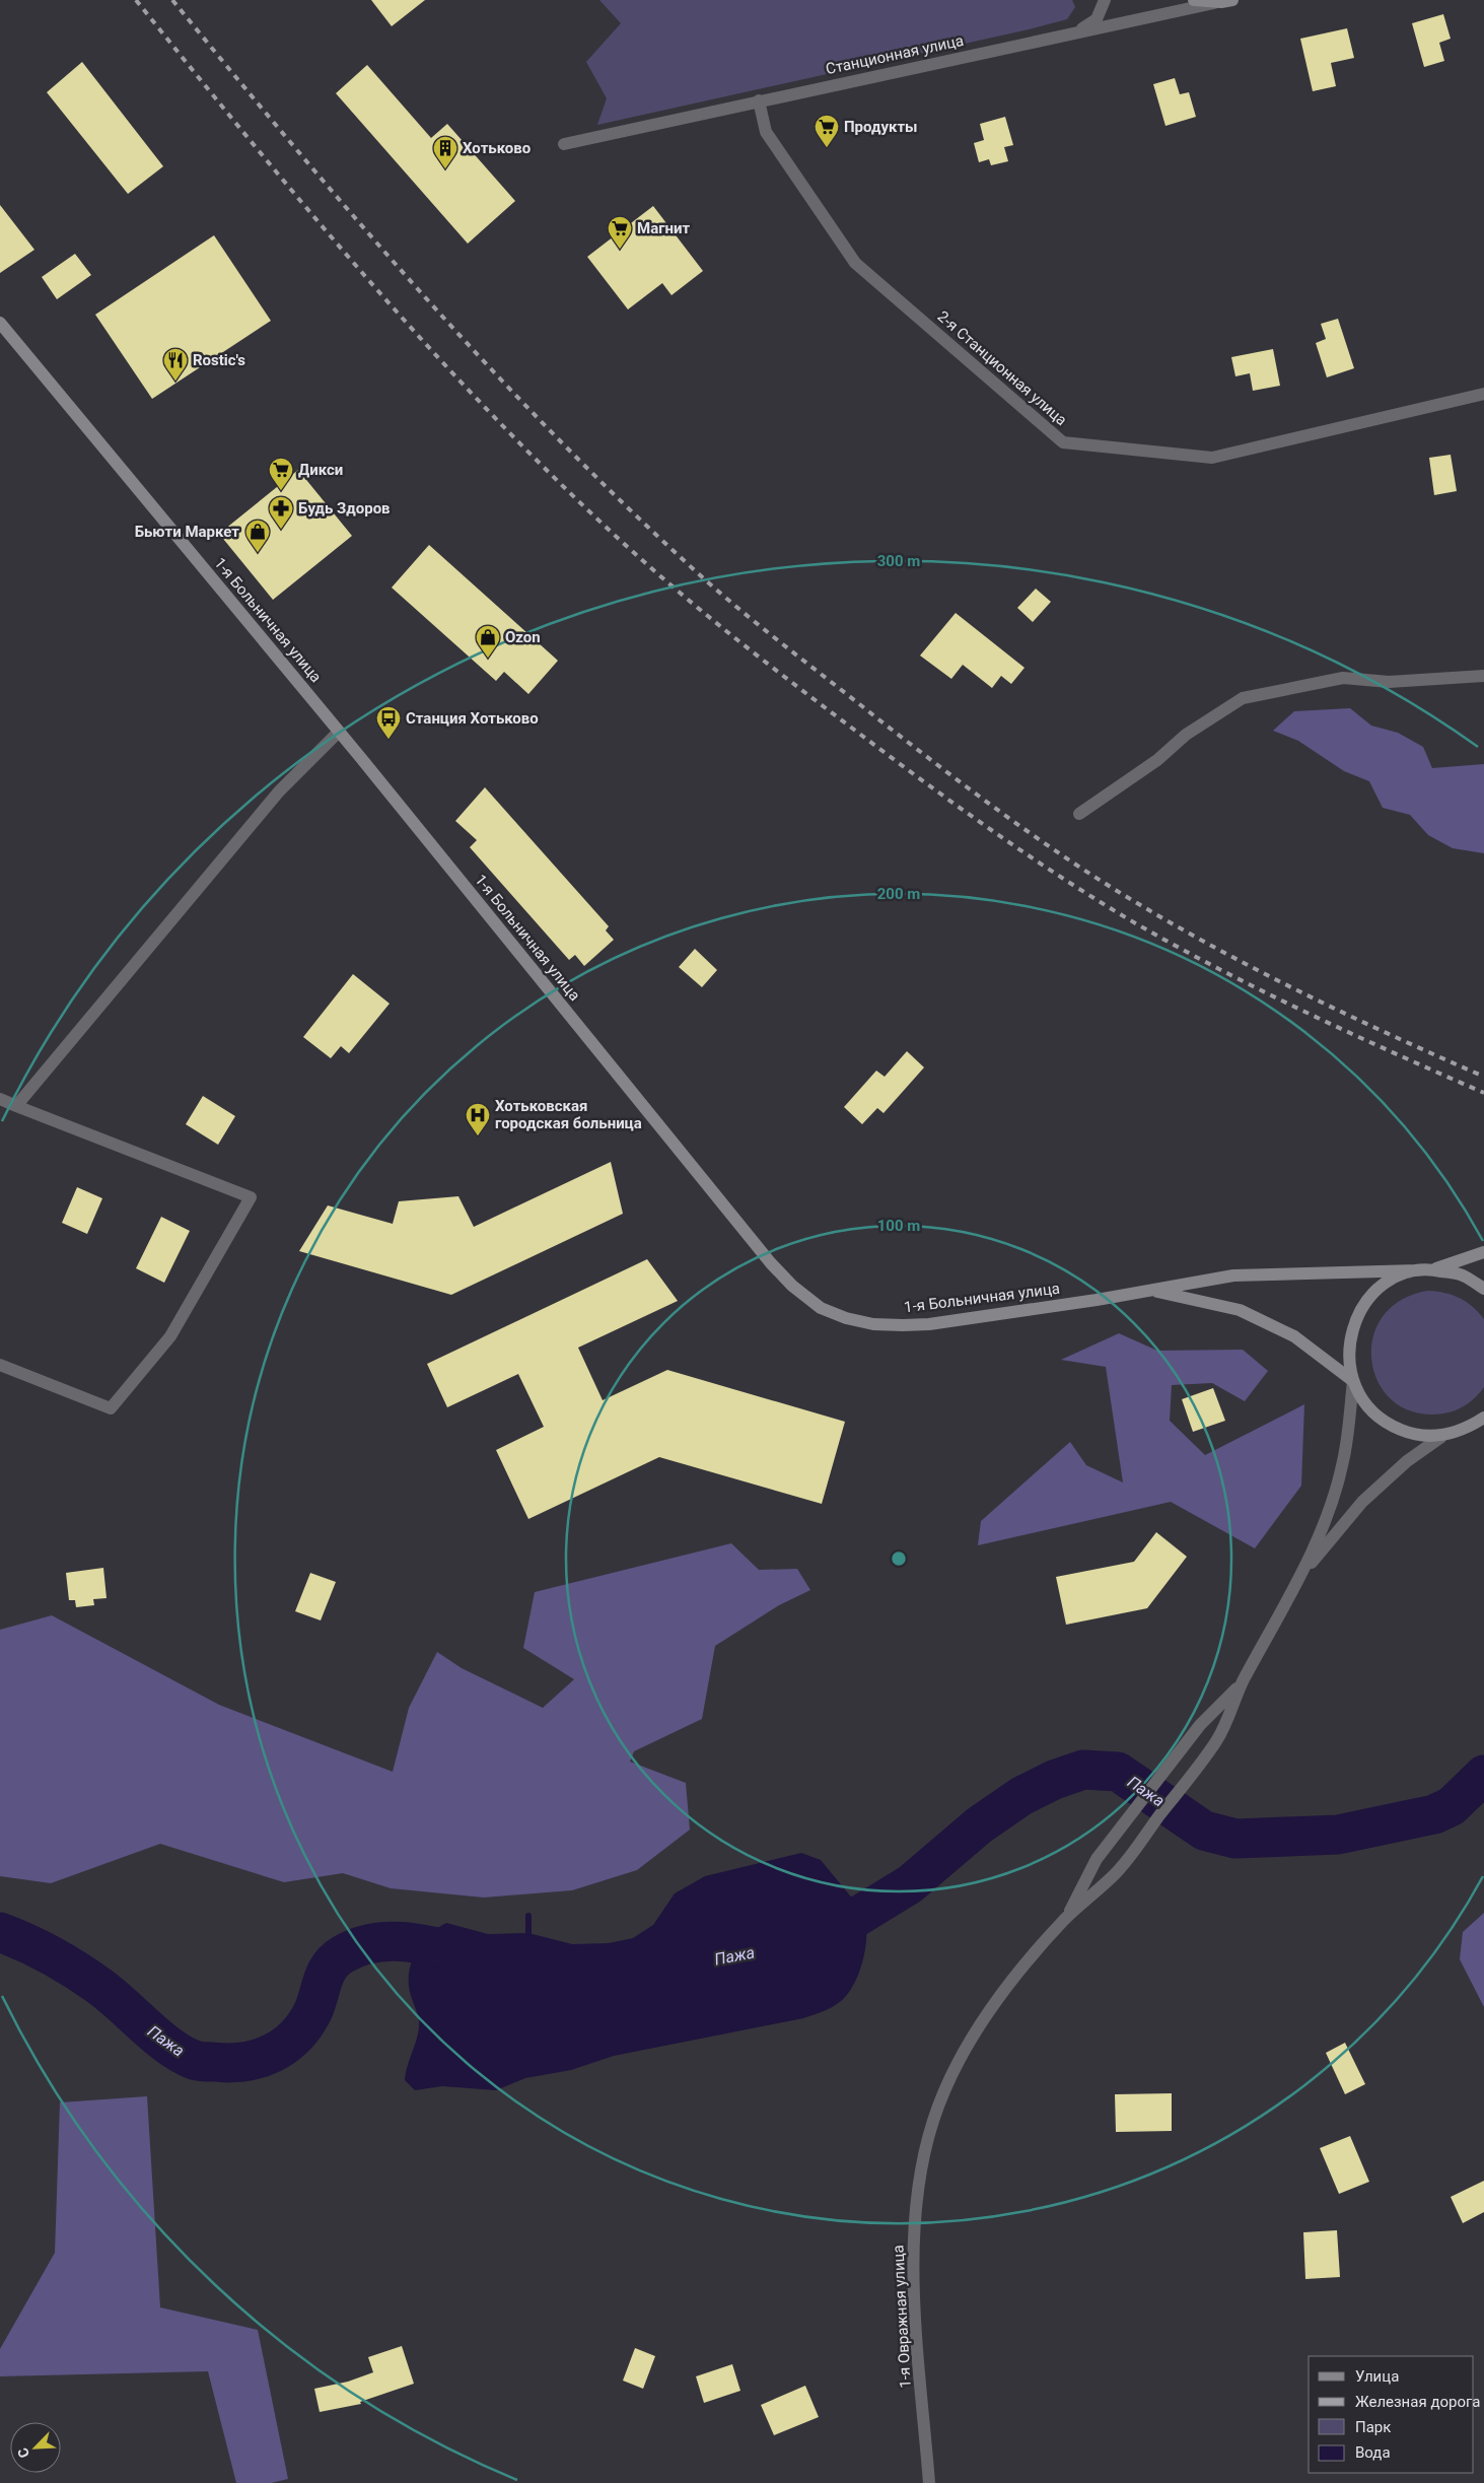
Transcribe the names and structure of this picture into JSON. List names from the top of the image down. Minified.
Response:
{"streets":{"main road":["1-я Больничная улица"],"street":["Станционная улица","2-я Станционная улица","1-я Овражная улица"]},"crossings":[["Станционная улица","2-я Станционная улица"]],"water":["Пажа"],"places":{"supermarket":["Продукты","Магнит","Дикси"],"building":["Хотьково"],"restaurant":["Rostic's"],"pharmacy":["Будь Здоров"],"shop":["Бьюти Маркет","Ozon"],"bus stop":["Станция Хотьково"],"hospital":["Хотьковская городская больница"]},"legend":["Улица","Железная дорога","Парк","Вода"],"north":"bottom left","rings":["300 m","200 m","100 m"]}
